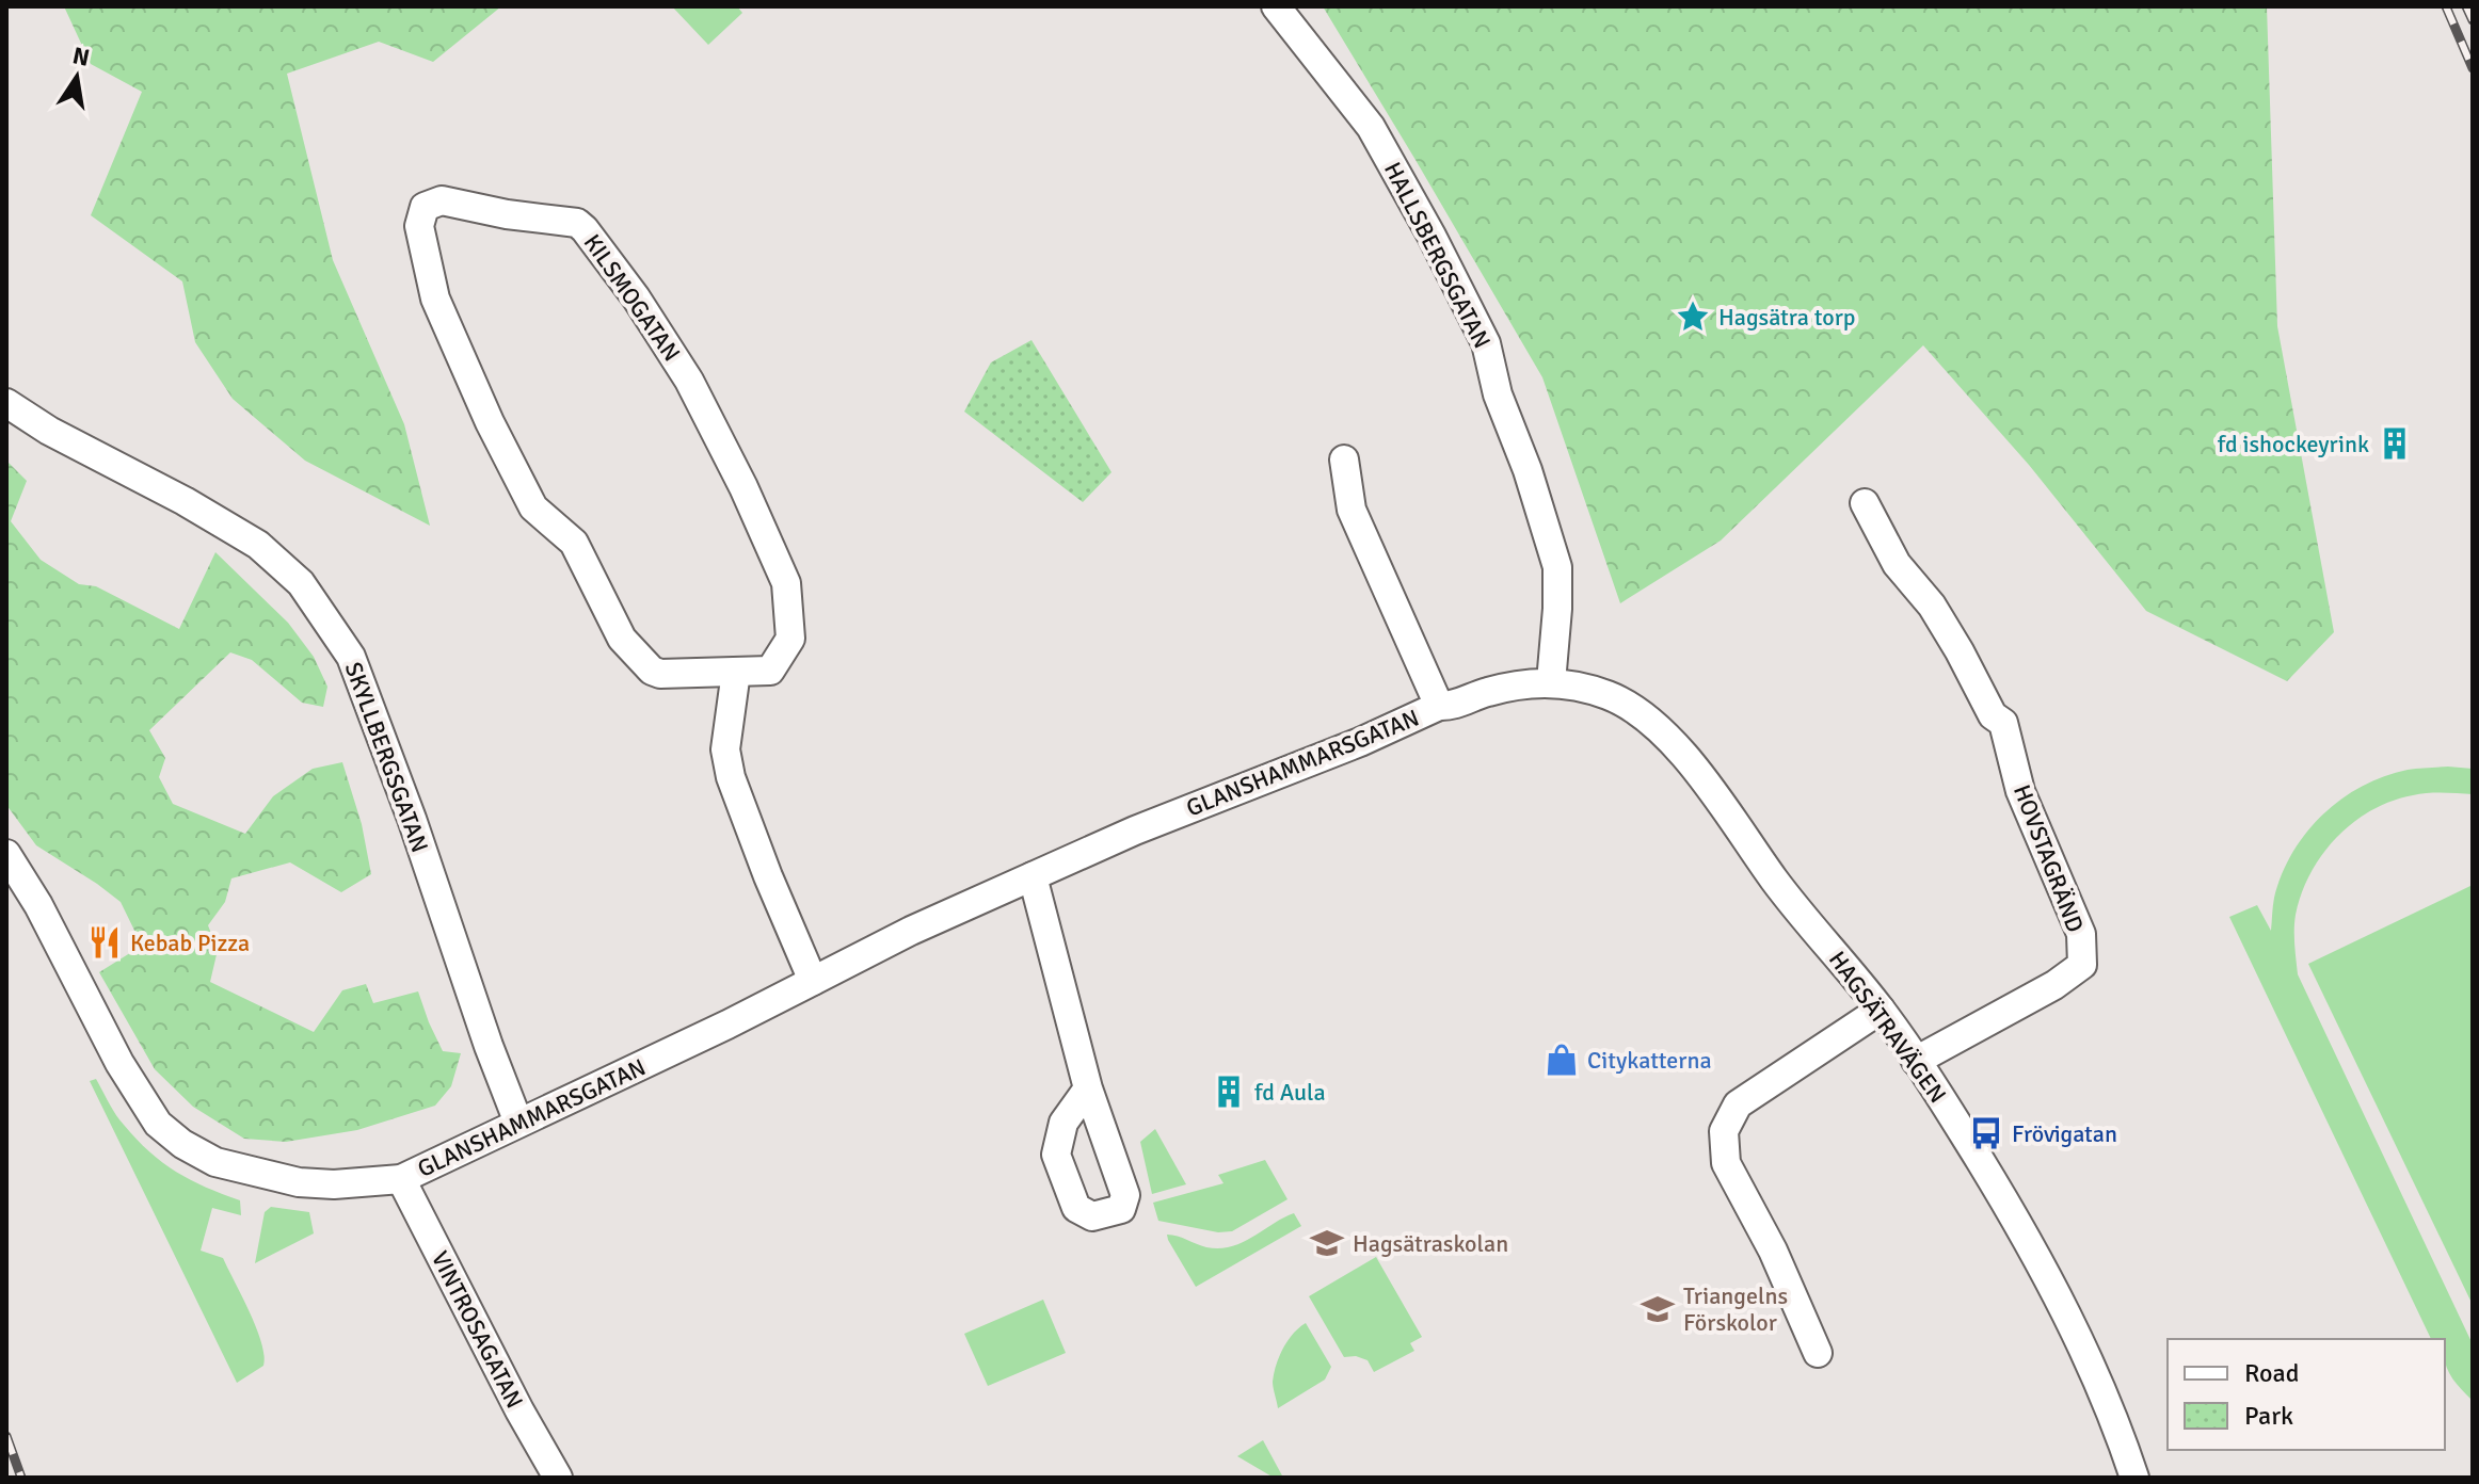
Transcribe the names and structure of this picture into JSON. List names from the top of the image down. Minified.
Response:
{"streets":{"street":["HALLSBERGSGATAN","KILSMOGATAN","SKYLLBERGSGATAN","GLANSHAMMARSGATAN","HOVSTAGRÄND","HAGSÄTRAVÄGEN","VINTROSAGATAN"]},"crossings":[["HALLSBERGSGATAN","GLANSHAMMARSGATAN"],["SKYLLBERGSGATAN","GLANSHAMMARSGATAN"],["GLANSHAMMARSGATAN","HAGSÄTRAVÄGEN"],["GLANSHAMMARSGATAN","VINTROSAGATAN"],["HOVSTAGRÄND","HAGSÄTRAVÄGEN"]],"places":{"place":["Hagsätra torp"],"building":["fd ishockeyrink","fd Aula"],"restaurant":["Kebab Pizza"],"shop":["Citykatterna"],"bus stop":["Frövigatan"],"school or university":["Hagsätraskolan","Triangelns Förskolor"]},"legend":["Road","Park"],"north":"top"}
